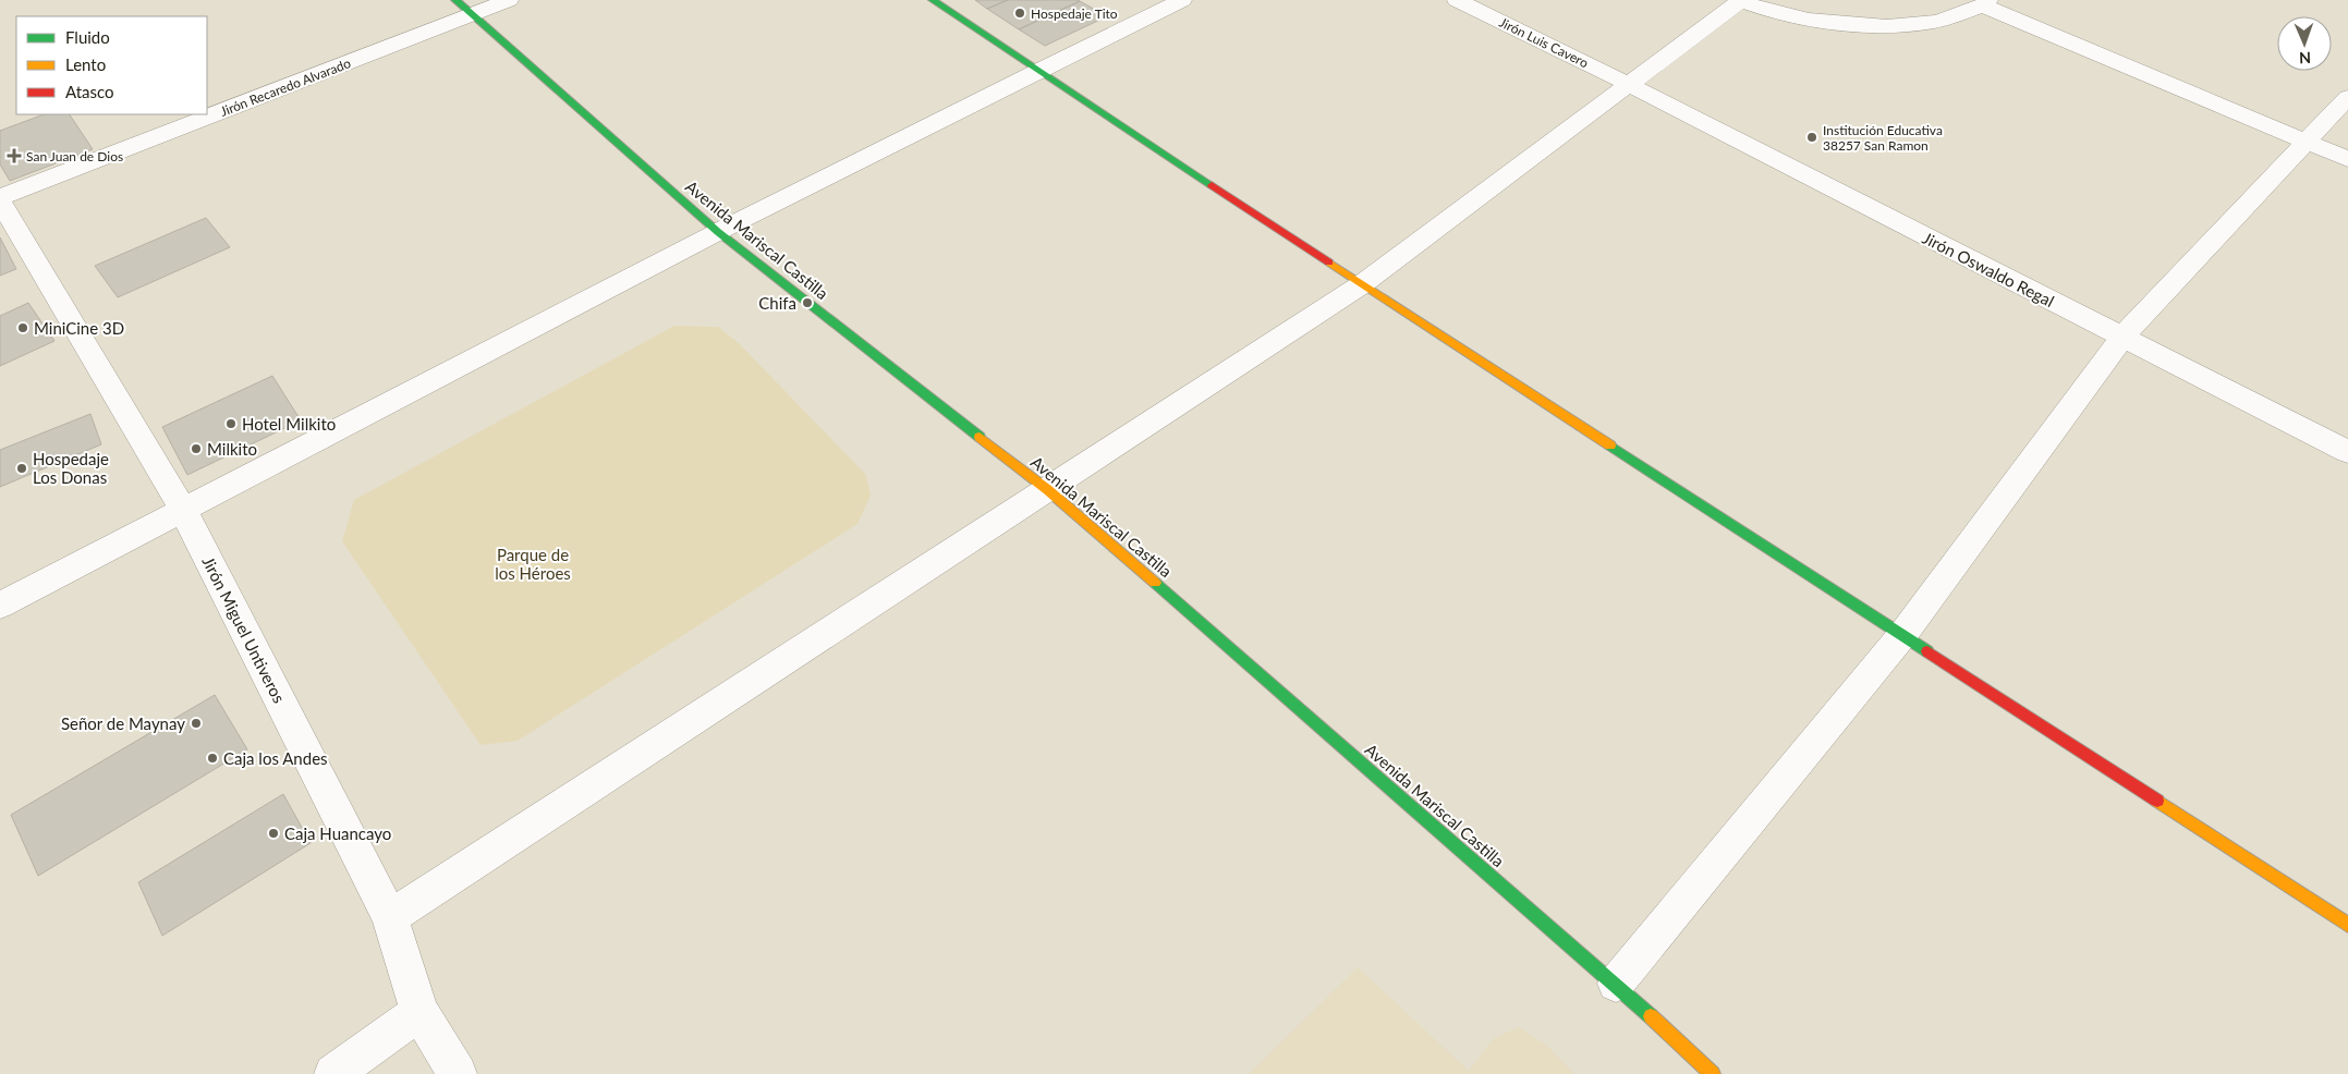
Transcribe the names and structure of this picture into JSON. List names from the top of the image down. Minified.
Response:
{"streets":{"main road":["Avenida Mariscal Castilla"],"street":["Jirón Luis Cavero","Jirón Recaredo Alvarado","Jirón Oswaldo Regal","Jirón Miguel Untiveros"]},"crossings":[["Jirón Luis Cavero","Jirón Oswaldo Regal"],["Jirón Recaredo Alvarado","Avenida Mariscal Castilla"],["Jirón Recaredo Alvarado","Jirón Miguel Untiveros"]],"parks":["Parque de los Héroes"],"places":{"other":["Hospedaje Tito","Institución Educativa 38257 San Ramon","Chifa","MiniCine 3D","Hotel Milkito","Milkito","Hospedaje Los Donas","Señor de Maynay","Caja los Andes","Caja Huancayo"],"health":["San Juan de Dios"]},"legend":["Fluido","Lento","Atasco"],"north":"bottom"}
